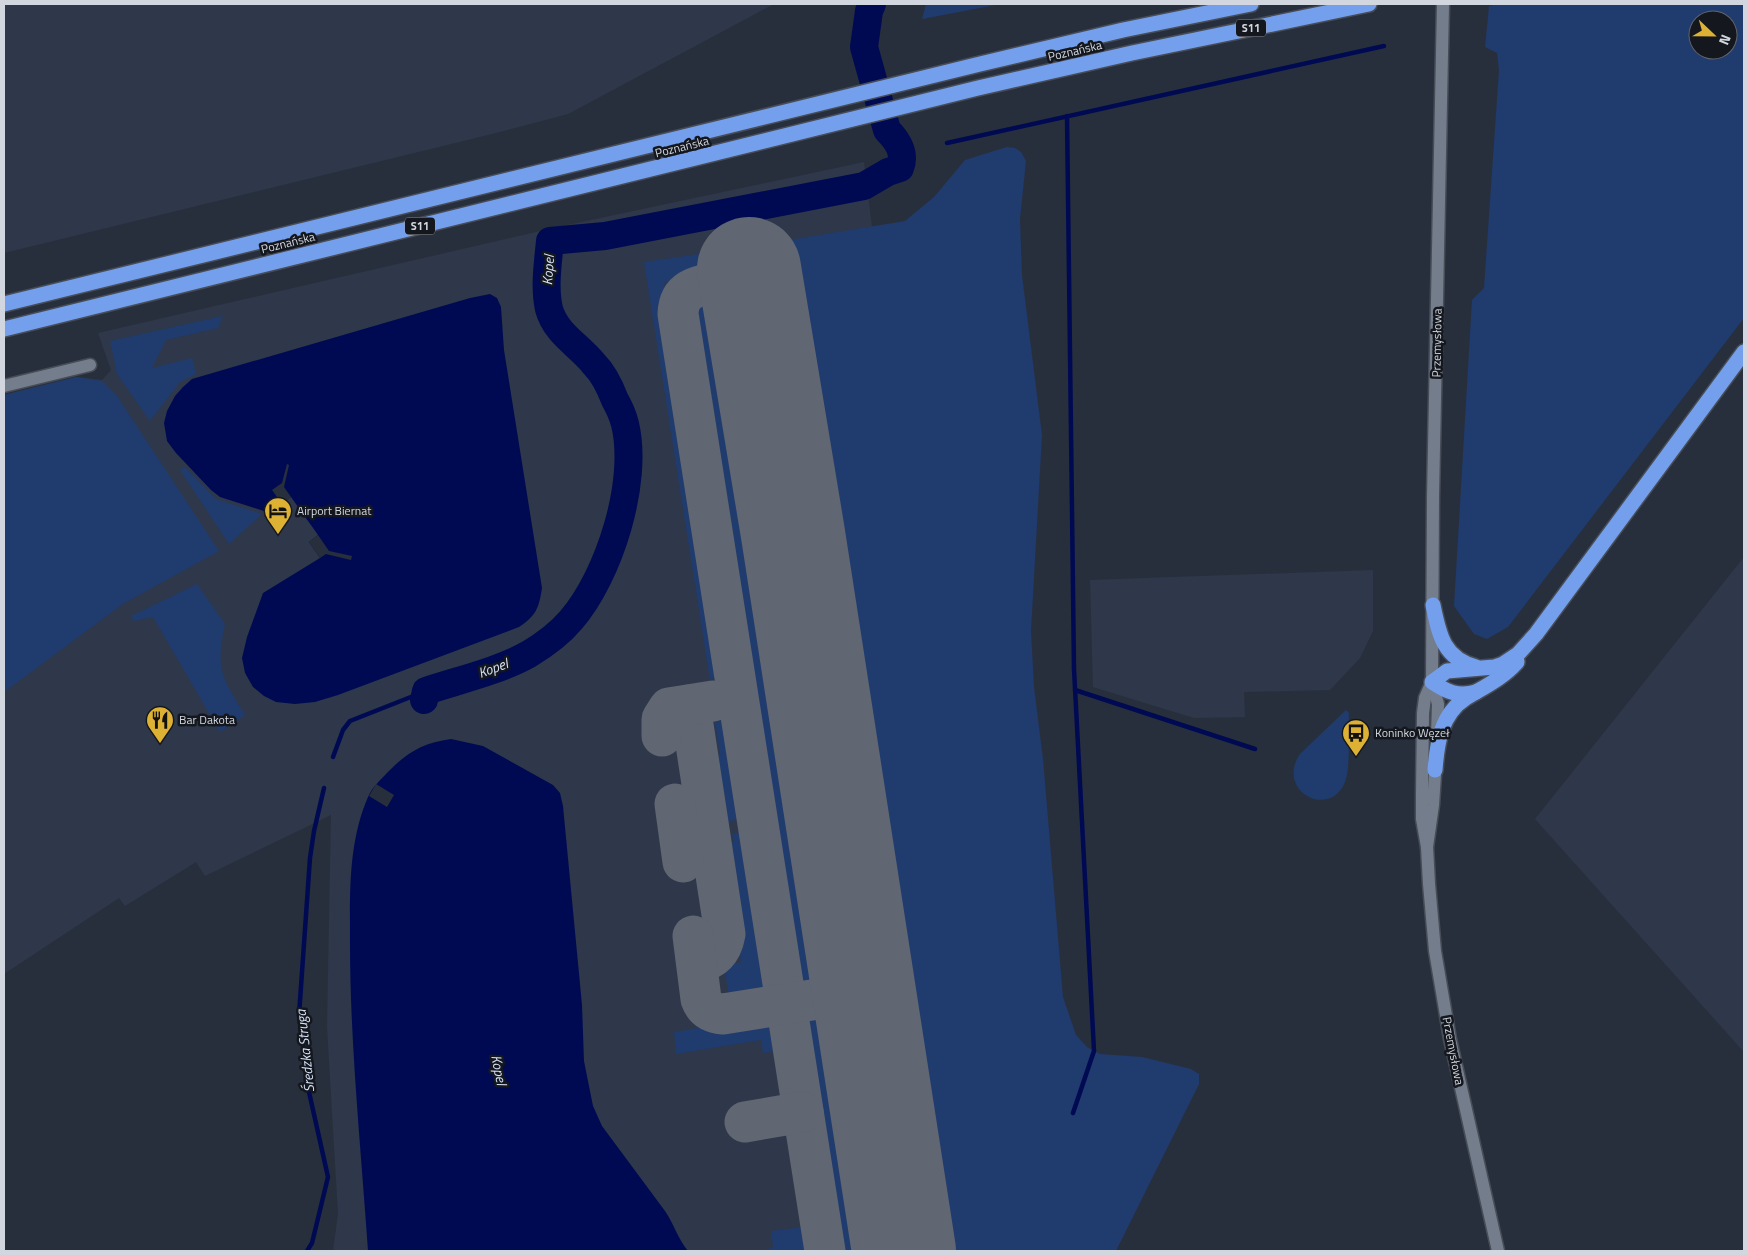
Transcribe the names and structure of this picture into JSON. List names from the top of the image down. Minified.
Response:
{"streets":{"highway":["S11","Poznańska"],"street":["Przemysłowa"]},"water":["Kopel","Średzka Struga"],"places":{"hotel":["Airport Biernat"],"restaurant":["Bar Dakota"],"bus stop":["Koninko Węzeł"]},"north":"right"}
